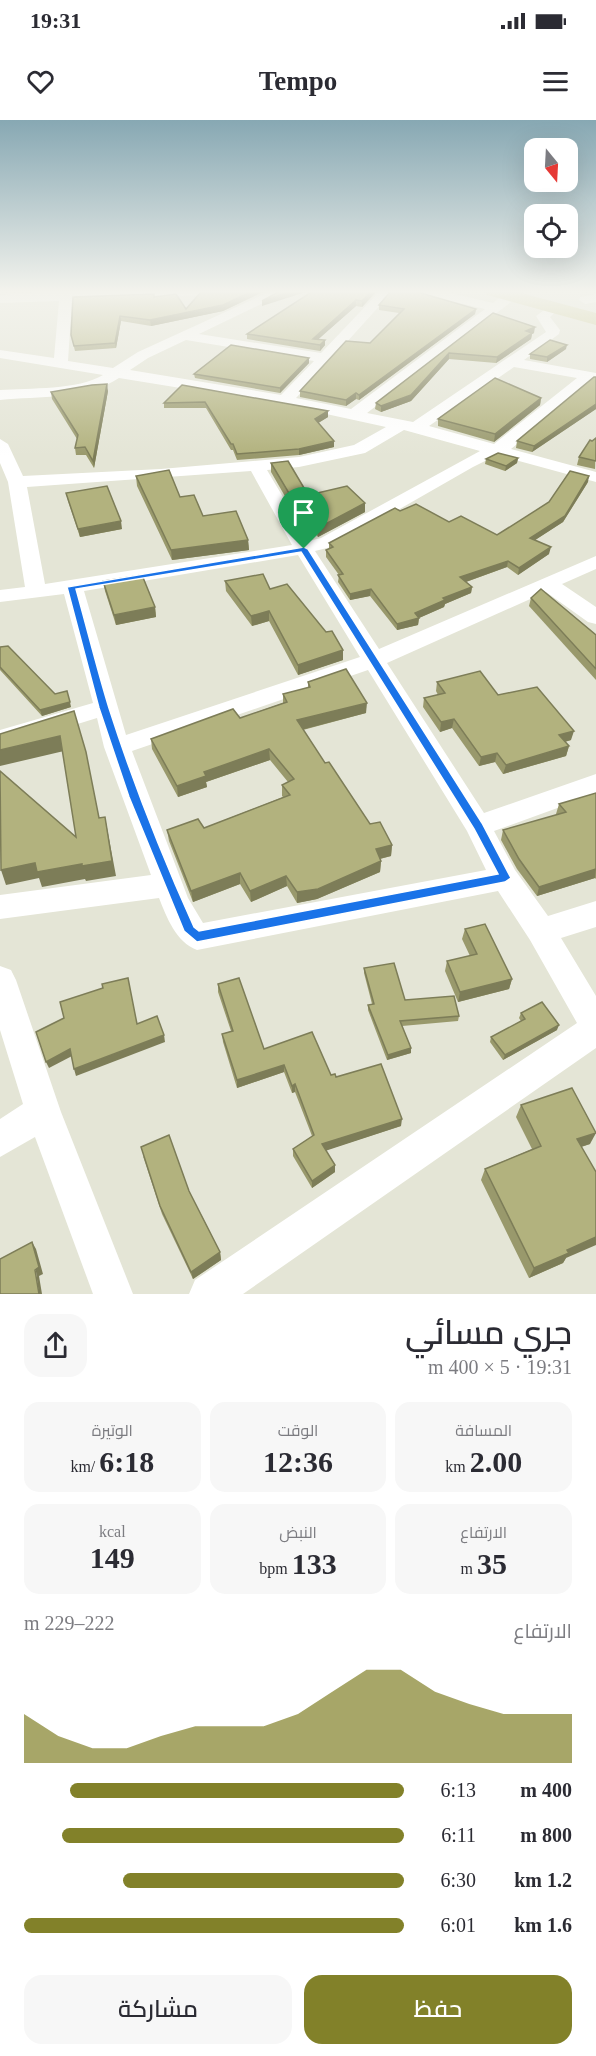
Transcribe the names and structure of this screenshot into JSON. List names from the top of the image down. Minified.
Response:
{"north":"bottom","page":{"status":"19:31","header":"Tempo","heading":["جري مسائي","19:31 · 5 × 400 m"],"stats":[["المسافة","2.00 km"],["الوقت","12:36"],["الوتيرة","6:18 /km"],["الارتفاع","35 m"],["النبض","133 bpm"],["kcal","149"]],"chart":["الارتفاع","222–229 m"],"list":[{"name":"400 m","note":"6:13"},{"name":"800 m","note":"6:11"},{"name":"1.2 km","note":"6:30"},{"name":"1.6 km","note":"6:01"}],"buttons":["حفظ","مشاركة"]}}
